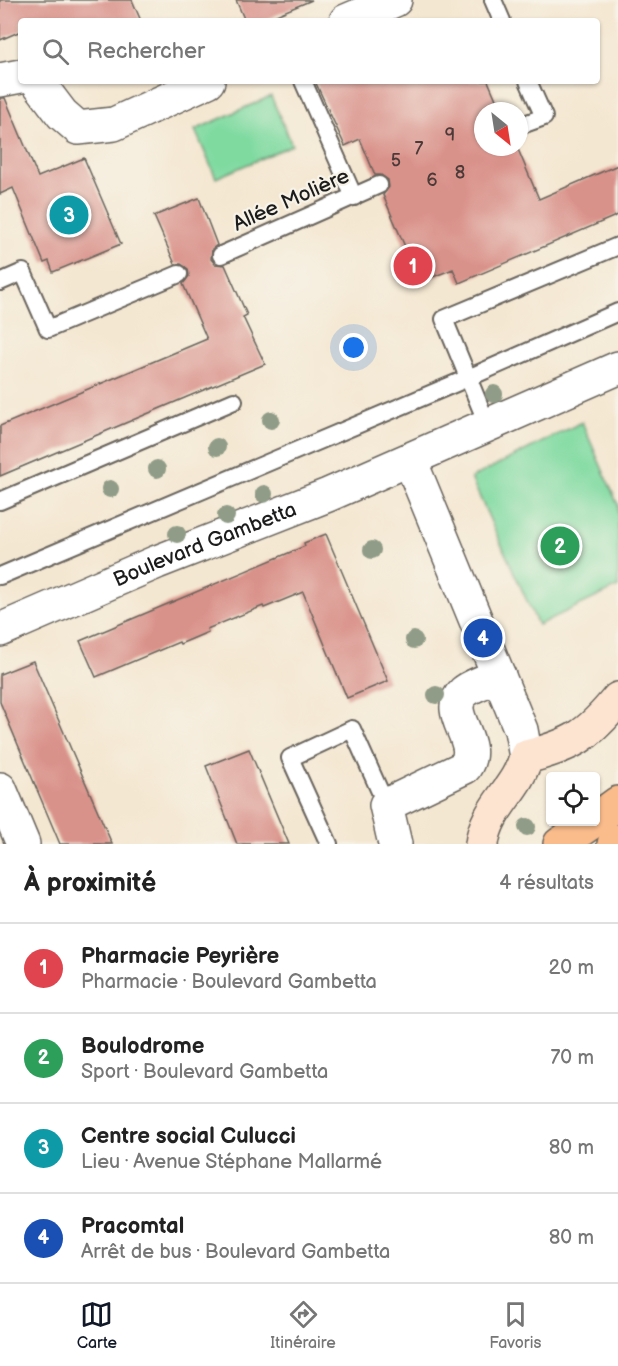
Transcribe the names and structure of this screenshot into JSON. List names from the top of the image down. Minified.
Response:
{"streets":{"street":["Boulevard Gambetta"],"lane":["Allée Molière"]},"house_numbers":["9","7","5","8","6"],"north":"bottom right","page":{"search":"Rechercher","pins":["3","1","2","4"],"heading":["À proximité","4 résultats"],"list":[{"mark":"1","name":"Pharmacie Peyrière","note":"Pharmacie · Boulevard Gambetta","value":"20 m"},{"mark":"2","name":"Boulodrome","note":"Sport · Boulevard Gambetta","value":"70 m"},{"mark":"3","name":"Centre social Culucci","note":"Lieu · Avenue Stéphane Mallarmé","value":"80 m"},{"mark":"4","name":"Pracomtal","note":"Arrêt de bus · Boulevard Gambetta","value":"80 m"}],"nav":["Carte","Itinéraire","Favoris"]}}
